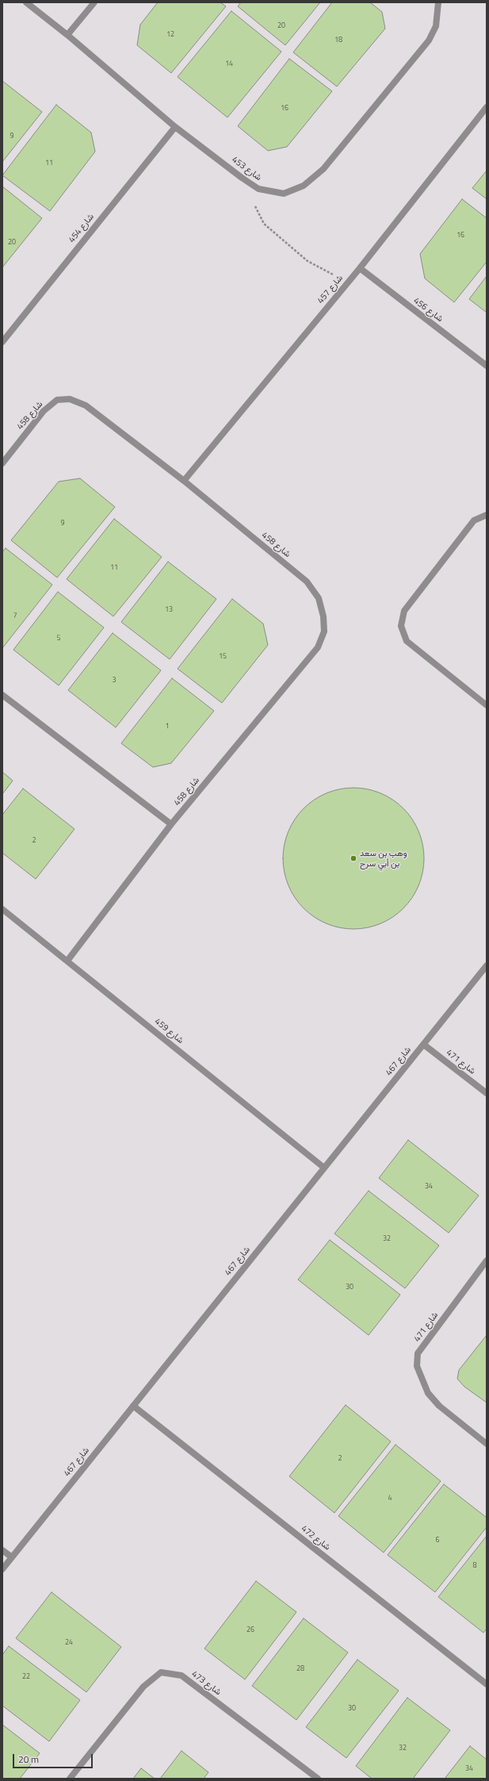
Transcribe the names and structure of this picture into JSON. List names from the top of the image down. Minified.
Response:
{"streets":{"street":["شارع 453","شارع 454","شارع 457","شارع 456","شارع 458","شارع 459","شارع 467","شارع 471","شارع 472","شارع 473"]},"crossings":[["شارع 453","شارع 454"],["شارع 457","شارع 456"],["شارع 457","شارع 458"],["شارع 458","شارع 459"],["شارع 459","شارع 467"],["شارع 467","شارع 471"],["شارع 467","شارع 472"]],"places":["وهب بن سعد بن أبي سرح"],"house_numbers":["20","12","18","14","16","9","11","16","20","9","11","13","7","5","15","3","1","2","34","32","30","2","4","6","8","26","24","28","22","30","32","34"],"scale_bar":"20 m"}
